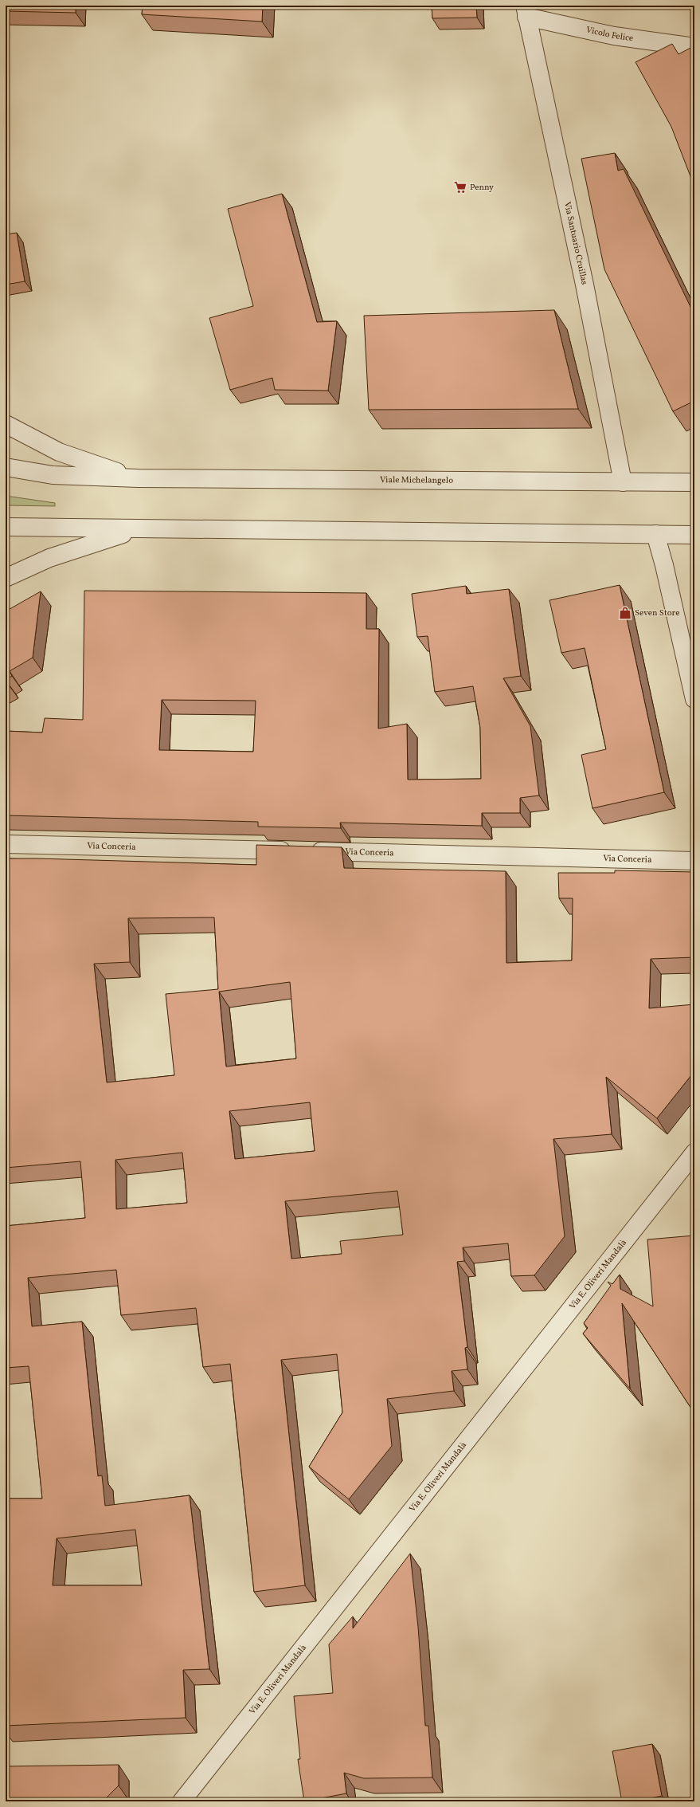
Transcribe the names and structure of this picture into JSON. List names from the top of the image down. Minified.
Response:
{"streets":{"street":["Vicolo Felice","Via Santuario Cruillas","Viale Michelangelo","Via Conceria","Via E. Oliveri Mandalà"]},"crossings":[["Vicolo Felice","Via Santuario Cruillas"],["Via Santuario Cruillas","Viale Michelangelo"]],"places":{"supermarket":["Penny"],"shop":["Seven Store"]}}
